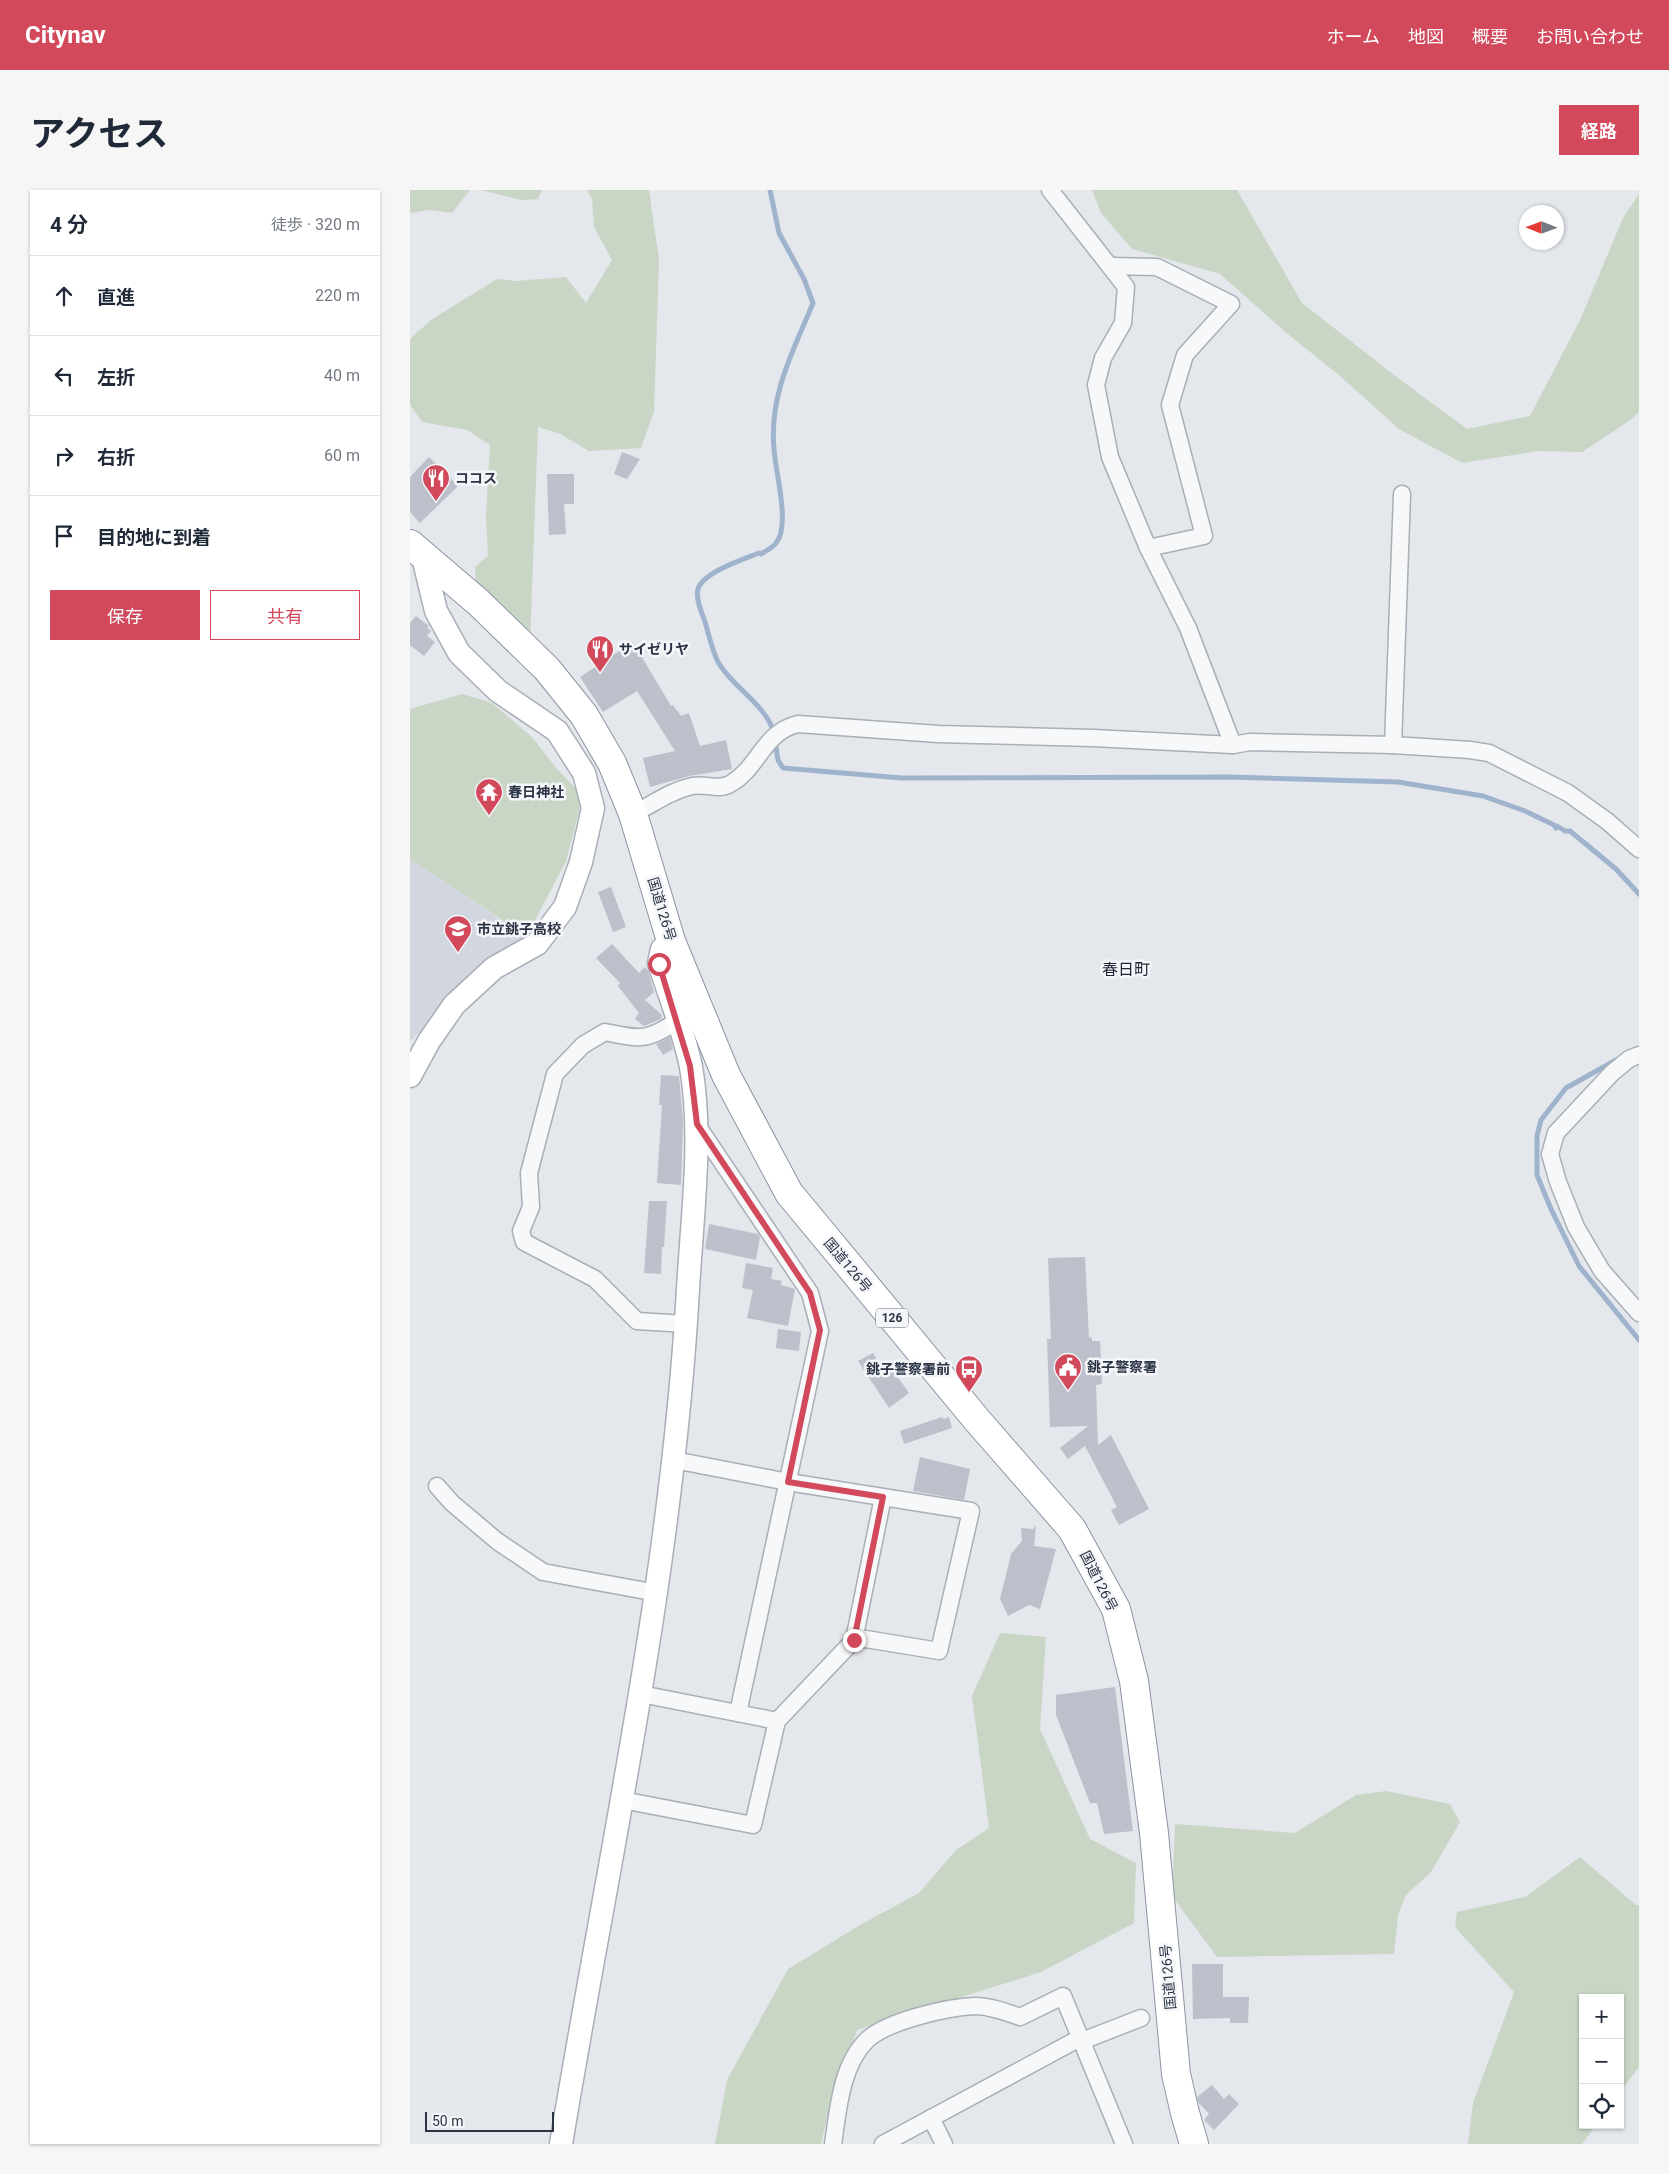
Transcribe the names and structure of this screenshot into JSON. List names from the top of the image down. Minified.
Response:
{"streets":{"highway":["国道126号","126"]},"districts":["春日町"],"places":{"restaurant":["ココス","サイゼリヤ"],"temple":["春日神社"],"school or university":["市立銚子高校"],"public building":["銚子警察署"],"bus stop":["銚子警察署前"]},"scale_bar":"50 m","north":"left","page":{"header":"Citynav","nav":["ホーム","地図","概要","お問い合わせ"],"title":"アクセス","buttons":["経路",["保存","共有"]],"heading":["4 分","徒歩 · 320 m"],"list":[["直進","220 m"],["左折","40 m"],["右折","60 m"],"目的地に到着"],"map_buttons":["+","−"],"scale":"50 m"}}
